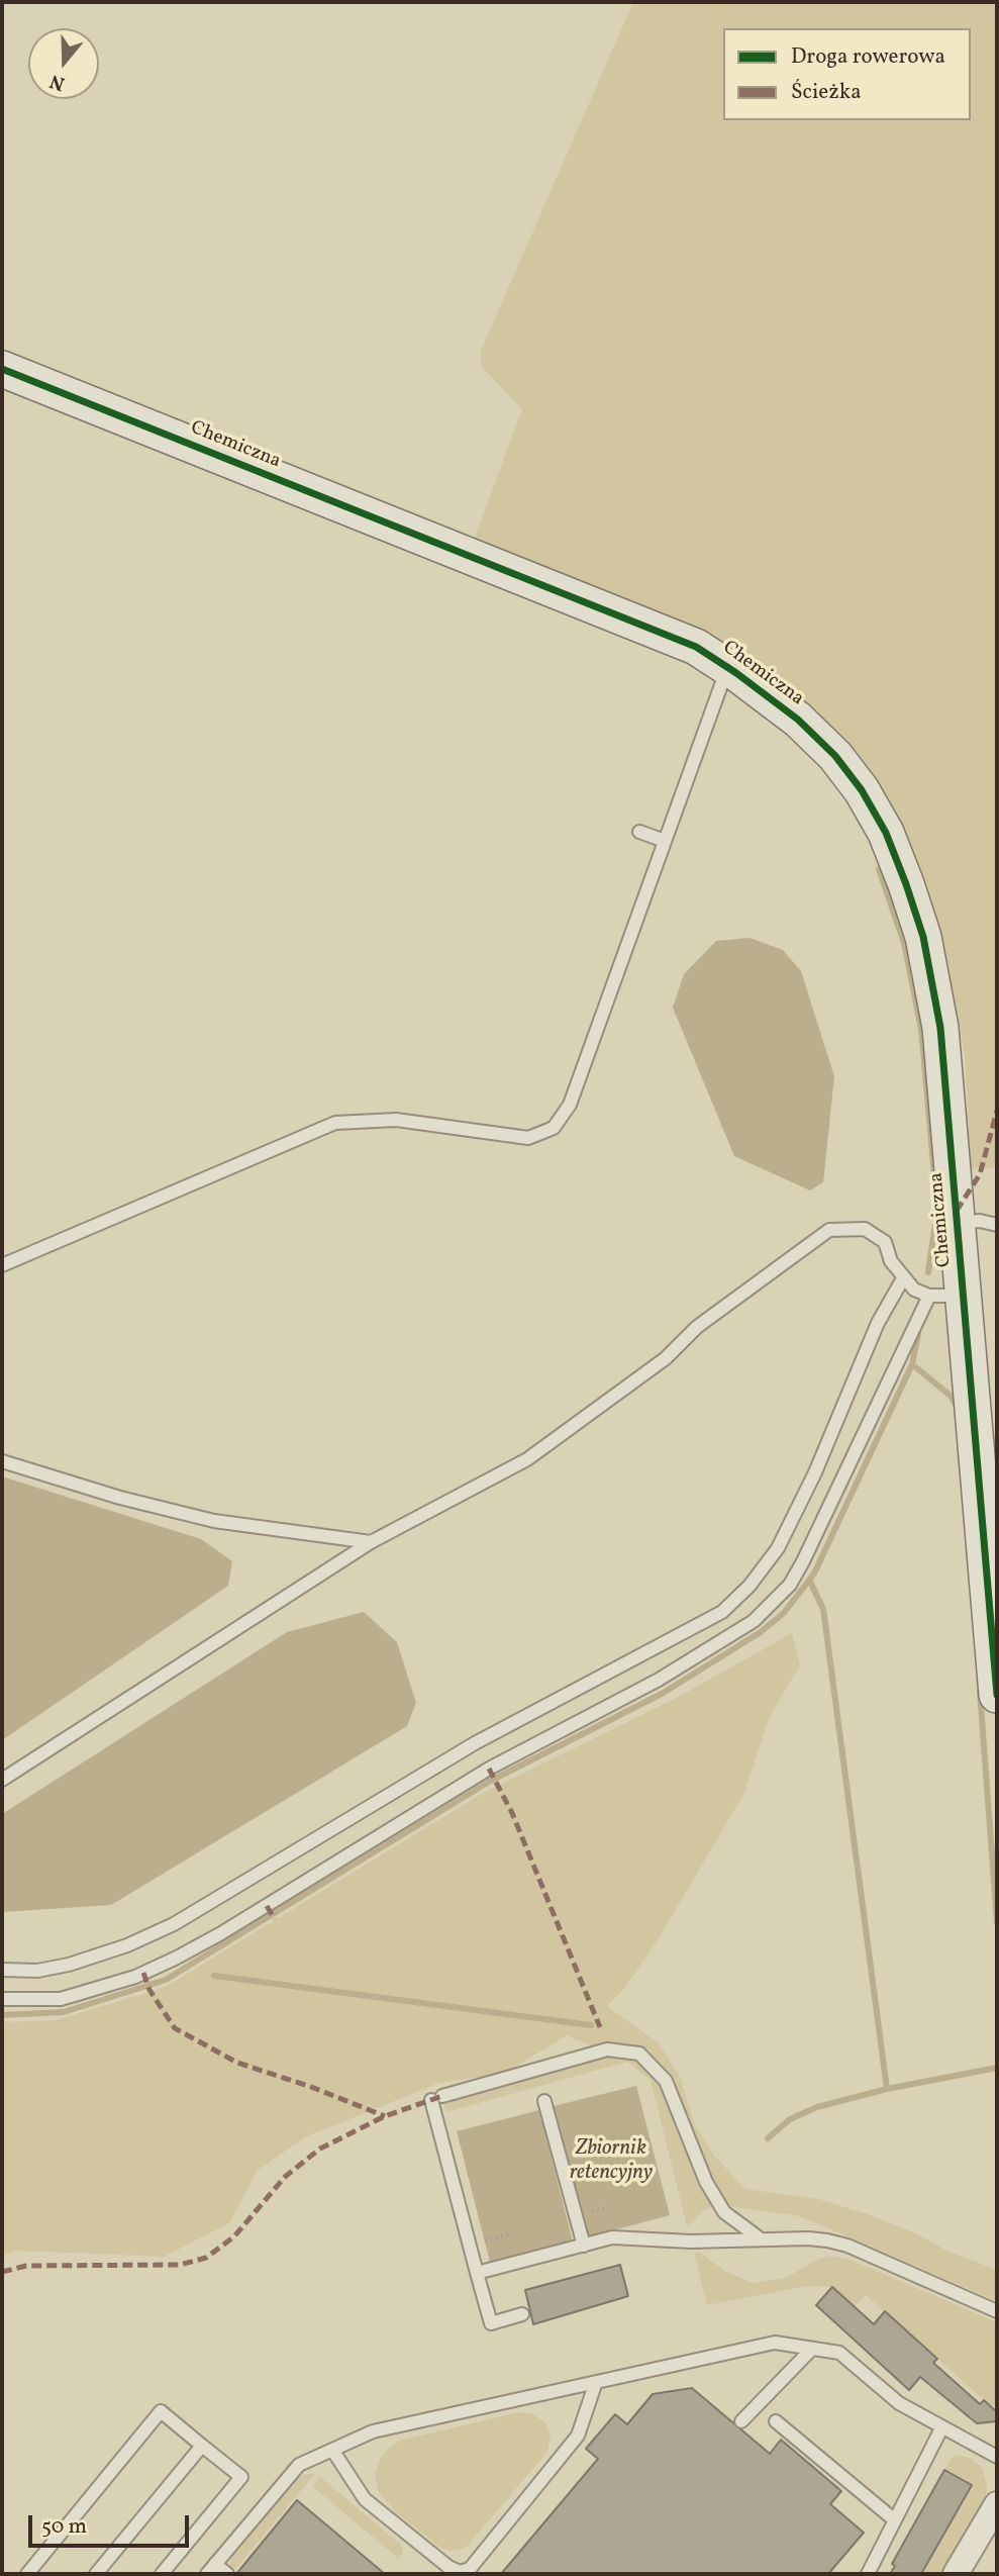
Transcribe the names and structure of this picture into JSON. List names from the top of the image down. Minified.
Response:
{"streets":{"street":["Chemiczna"]},"water":["Zbiornik retencyjny"],"legend":["Droga rowerowa","Ścieżka"],"scale_bar":"50 m","north":"bottom"}
